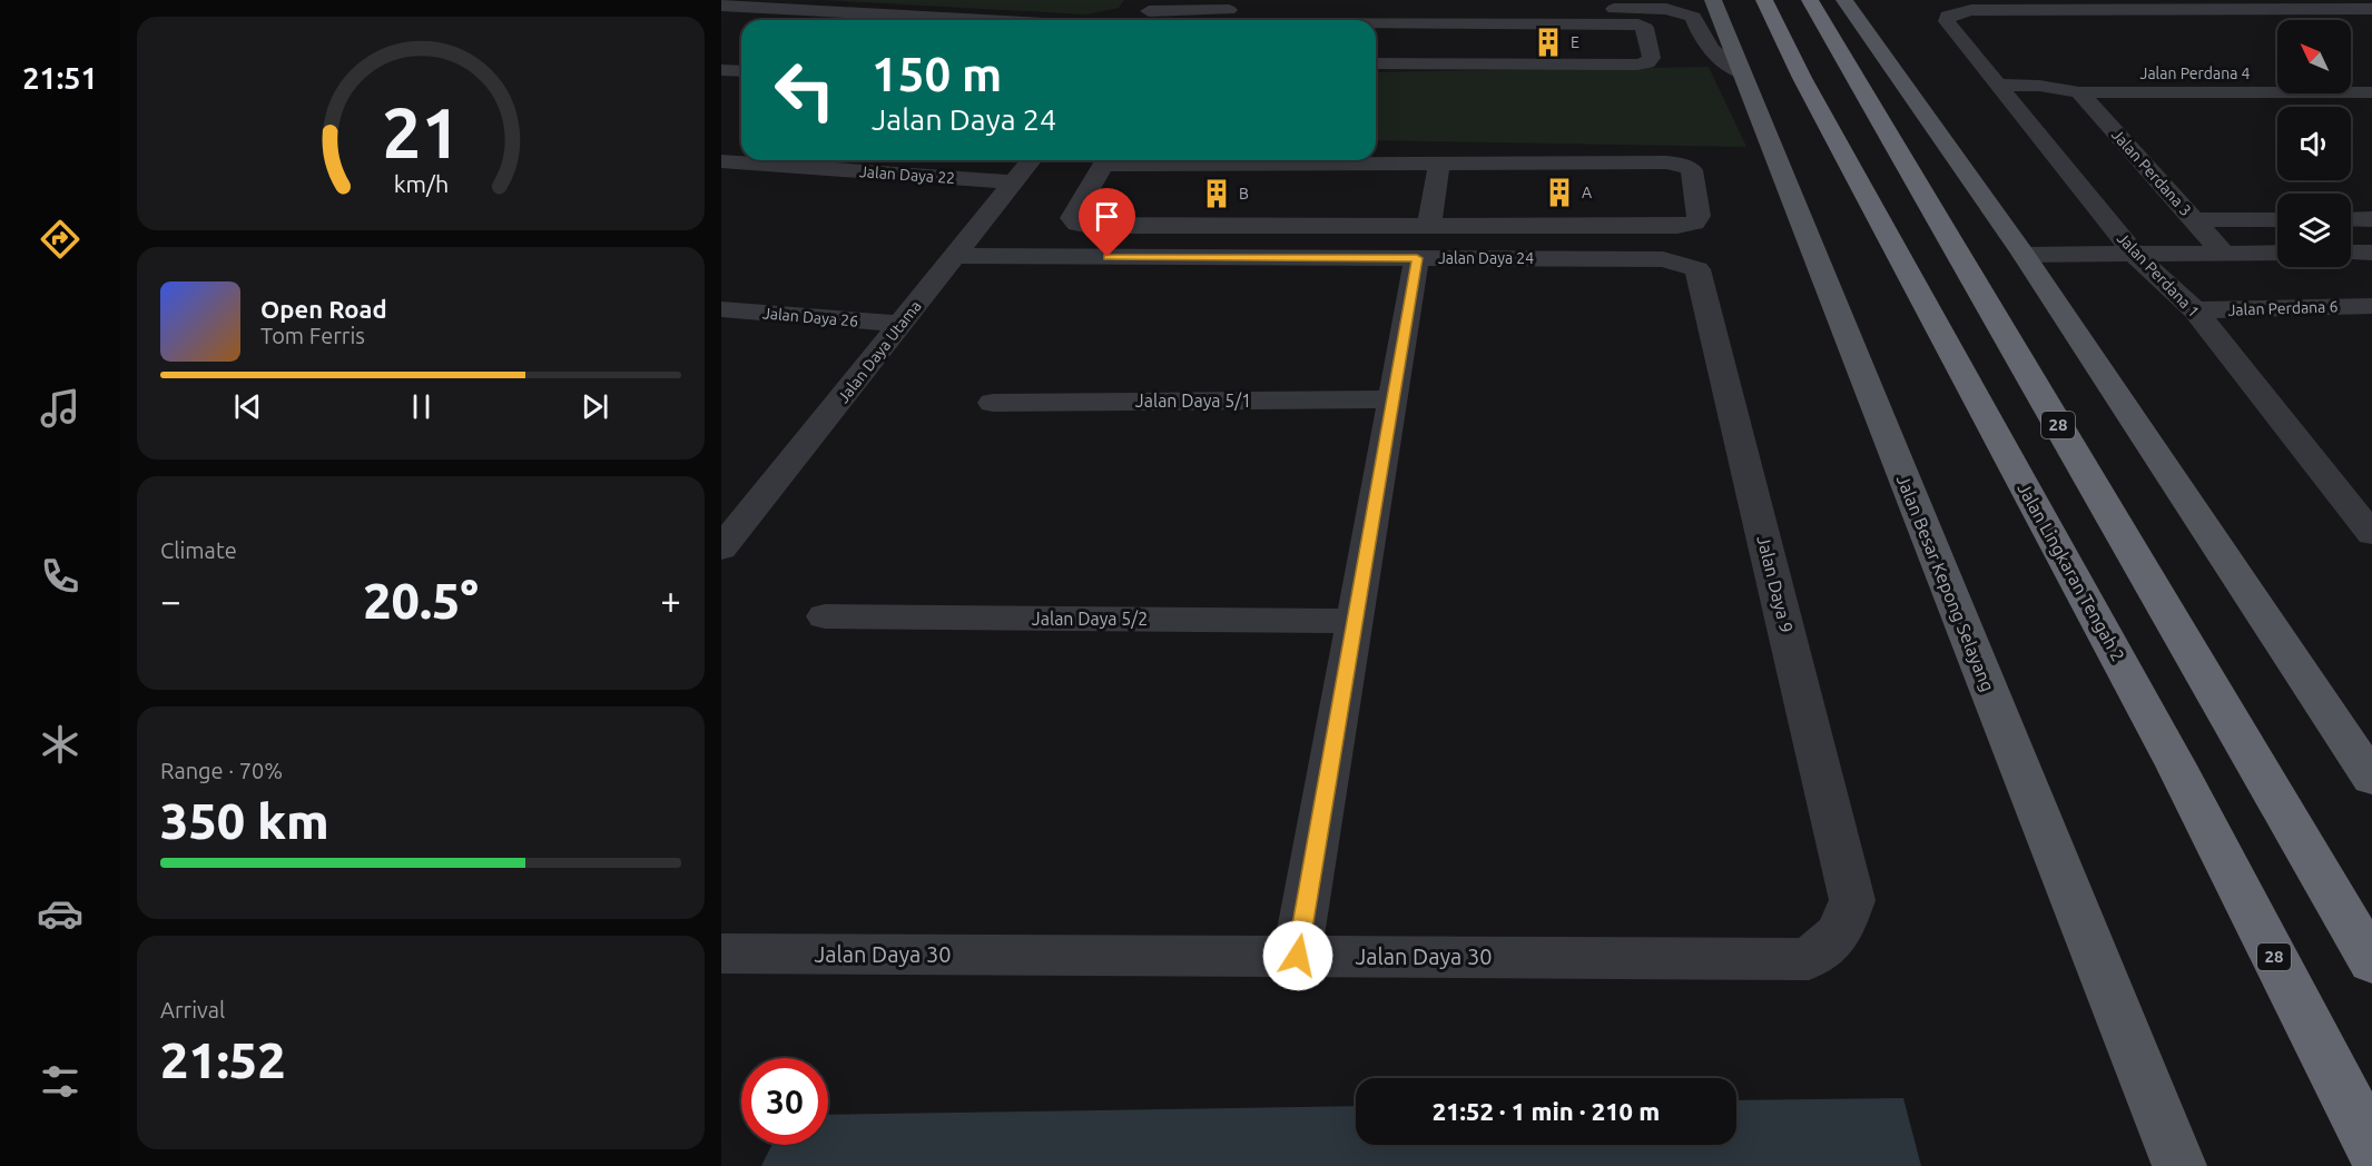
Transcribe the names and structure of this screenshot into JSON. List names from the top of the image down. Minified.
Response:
{"streets":{"highway":["28","Jalan Lingkaran Tengah 2"],"main road":["Jalan Besar Kepong Selayang"],"street":["Jalan Perdana 3","Jalan Daya 22","Jalan Daya 24","Jalan Perdana 1","Jalan Perdana 6","Jalan Daya 26","Jalan Daya Utama","Jalan Daya 5/1","Jalan Daya 9","Jalan Daya 5/2","Jalan Daya 30"]},"crossings":[["Jalan Daya 22","Jalan Daya Utama"],["Jalan Daya 24","Jalan Daya Utama"],["Jalan Daya 24","Jalan Daya 9"],["Jalan Perdana 1","Jalan Perdana 6"],["Jalan Daya 26","Jalan Daya Utama"],["Jalan Daya 9","Jalan Daya 30"]],"places":{"building":["E","A","B"]},"north":"top left","page":{"tabs":"21:51","turn":["150 m","Jalan Daya 24"],"song":["Open Road","Tom Ferris"],"tile":["Climate",["Range · 70%","350 km"],["Arrival","21:52"]],"heat":["−","20.5°","+"],"limit":"30","trip":"21:52 · 1 min · 210 m","gauge":["21","km/h"]}}
